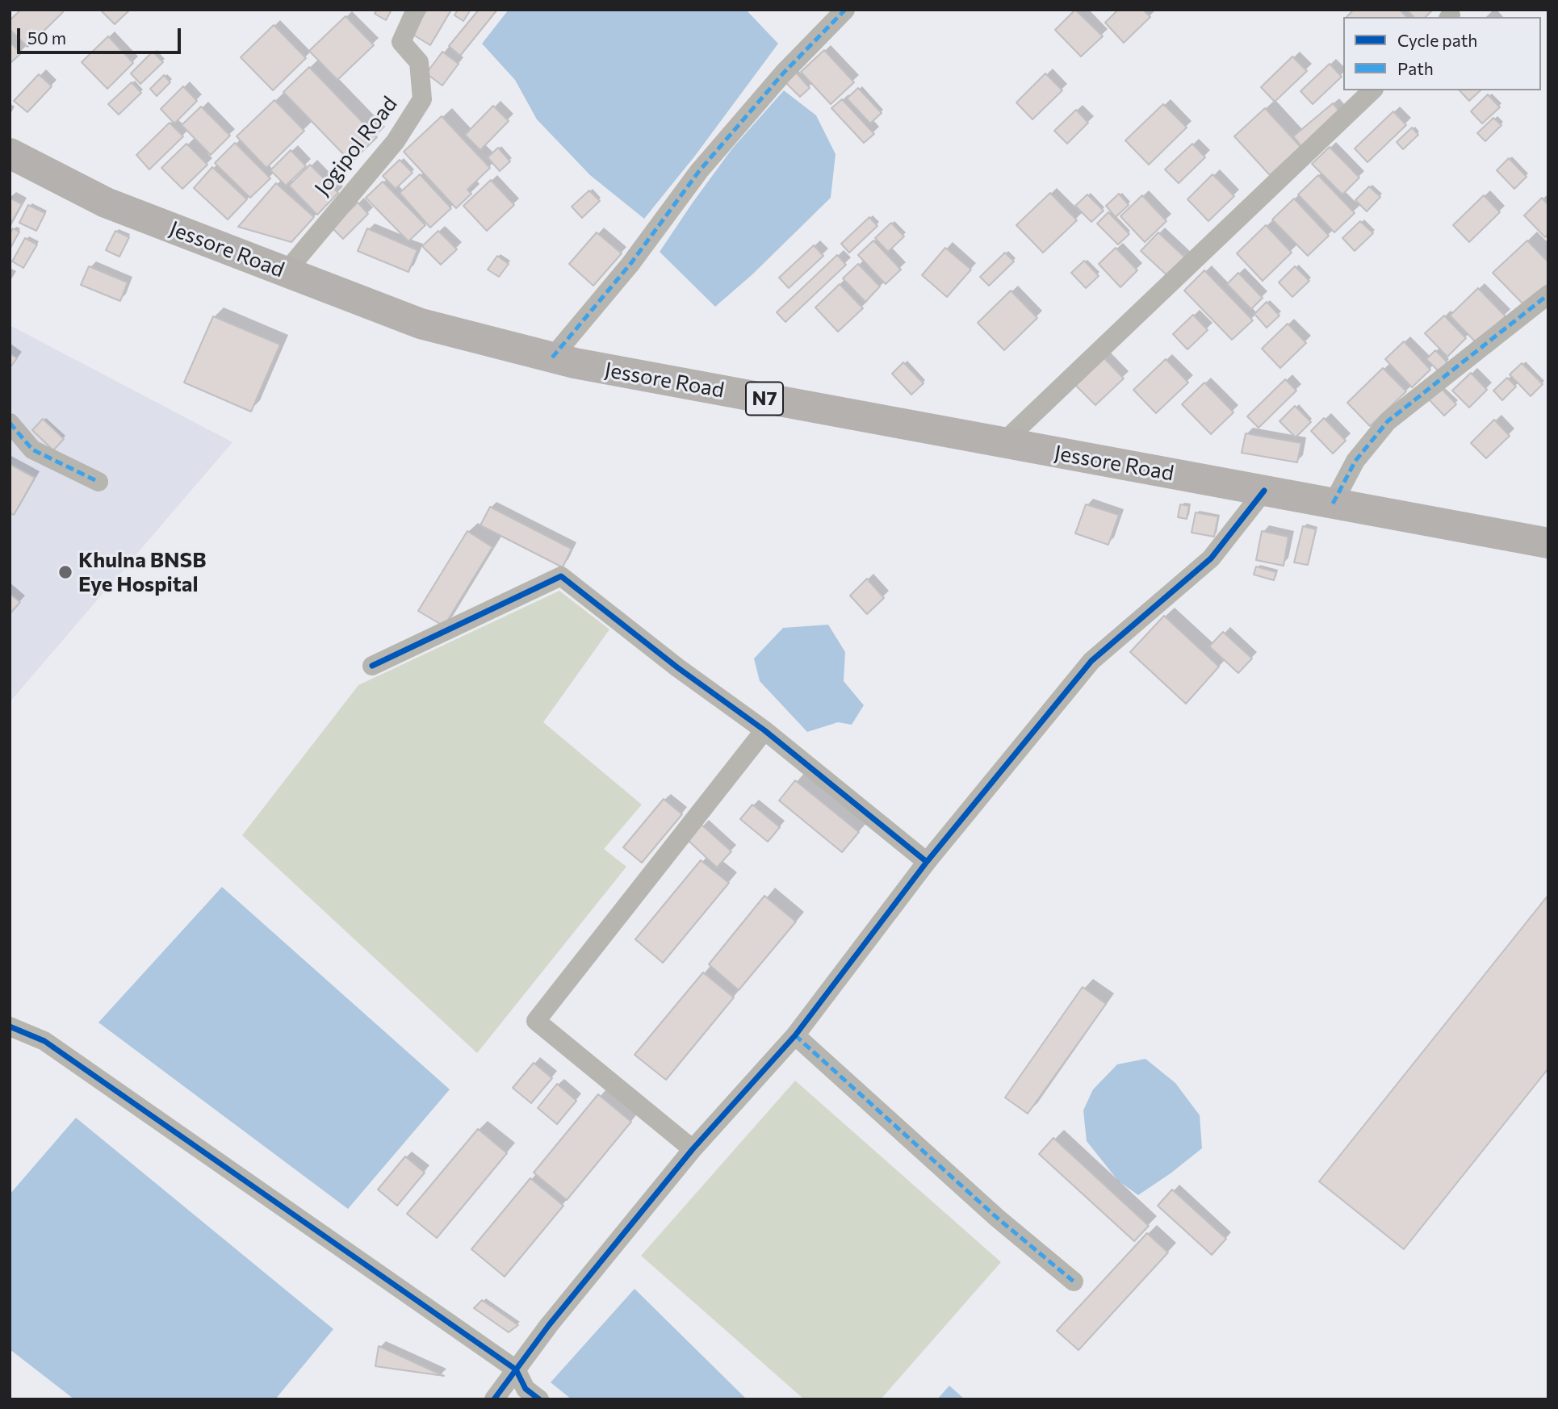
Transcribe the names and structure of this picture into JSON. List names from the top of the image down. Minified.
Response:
{"streets":{"highway":["Jessore Road","N7"],"street":["Jogipol Road"]},"crossings":[["Jogipol Road","Jessore Road"]],"places":["Khulna BNSB Eye Hospital"],"legend":["Cycle path","Path"],"scale_bar":"50 m"}
